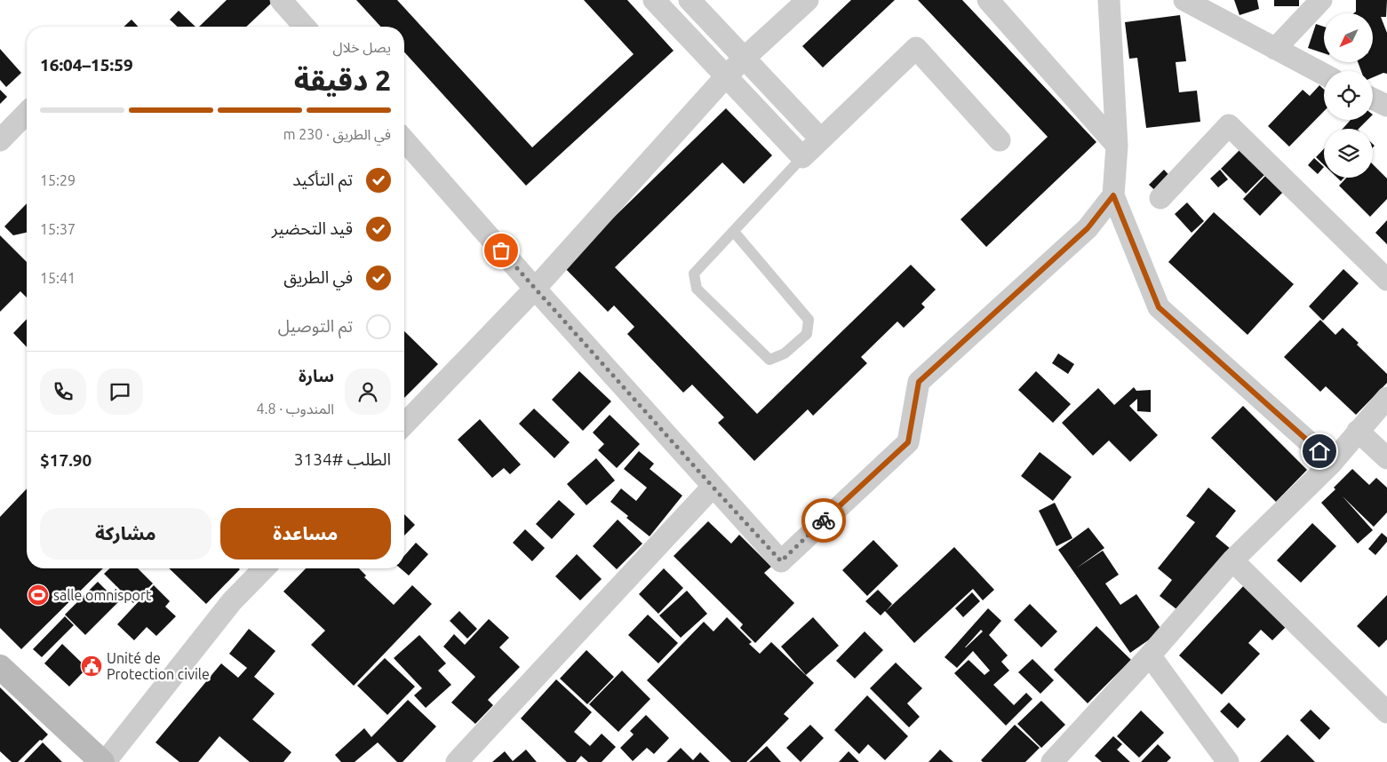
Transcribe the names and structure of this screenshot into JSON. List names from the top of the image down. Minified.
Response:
{"places":{"sports":["salle omnisport"],"public building":["Unité de Protection civile"]},"north":"bottom left","page":{"heading":["2 دقيقة","يصل خلال","15:59–16:04"],"panel":["سارة","المندوب · 4.8","الطلب #3134","$17.90"],"bar":"في الطريق · 230 m","list":[["تم التأكيد","15:29"],["قيد التحضير","15:37"],["في الطريق","15:41"],"تم التوصيل"],"buttons":["مساعدة","مشاركة"]}}
